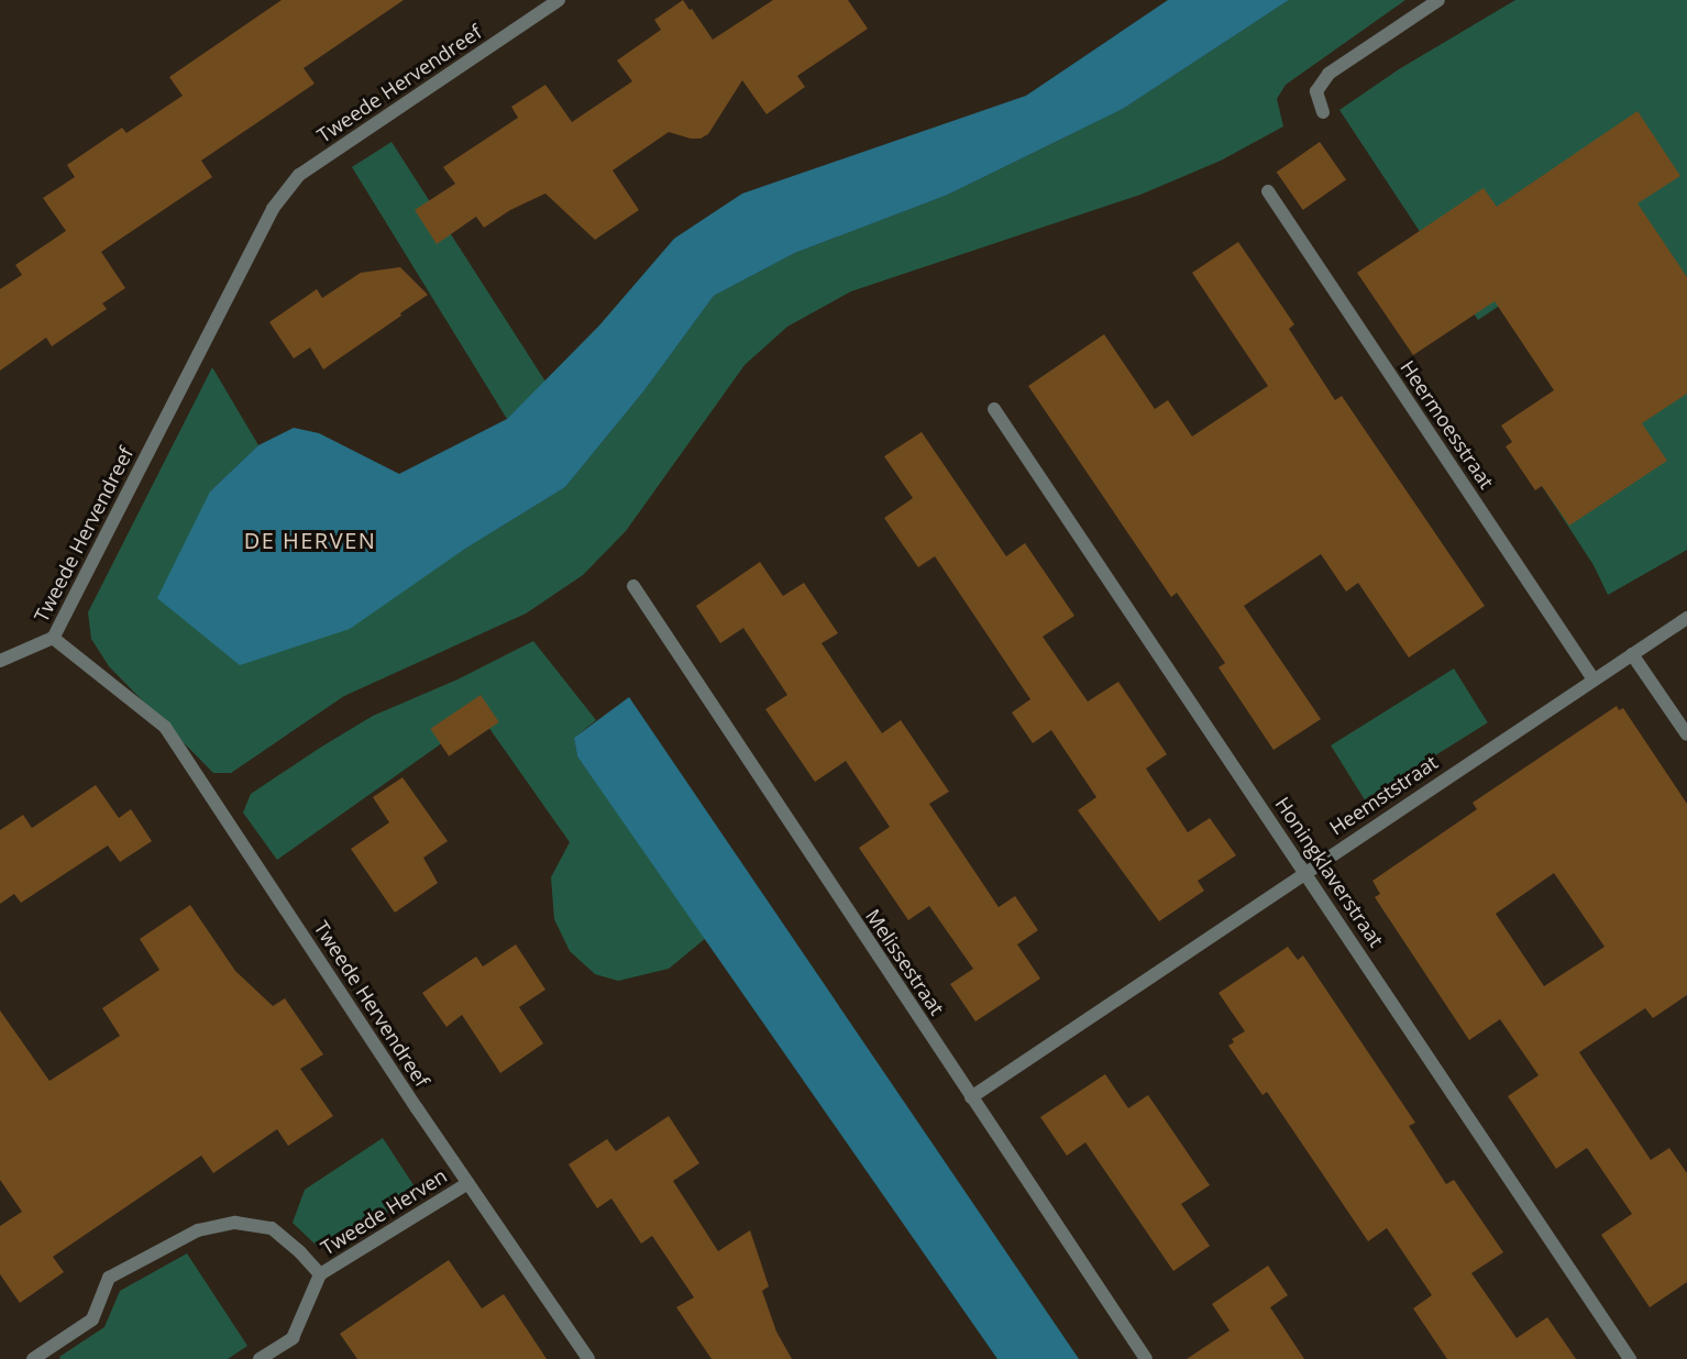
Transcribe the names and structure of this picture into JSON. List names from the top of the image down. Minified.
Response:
{"streets":{"street":["Tweede Hervendreef","Heermoesstraat","Heemststraat","Honingklaverstraat","Melissestraat","Tweede Herven"]},"crossings":[["Tweede Hervendreef","Tweede Herven"],["Heermoesstraat","Heemststraat"],["Heemststraat","Honingklaverstraat"],["Heemststraat","Melissestraat"]],"districts":["DE HERVEN"]}
